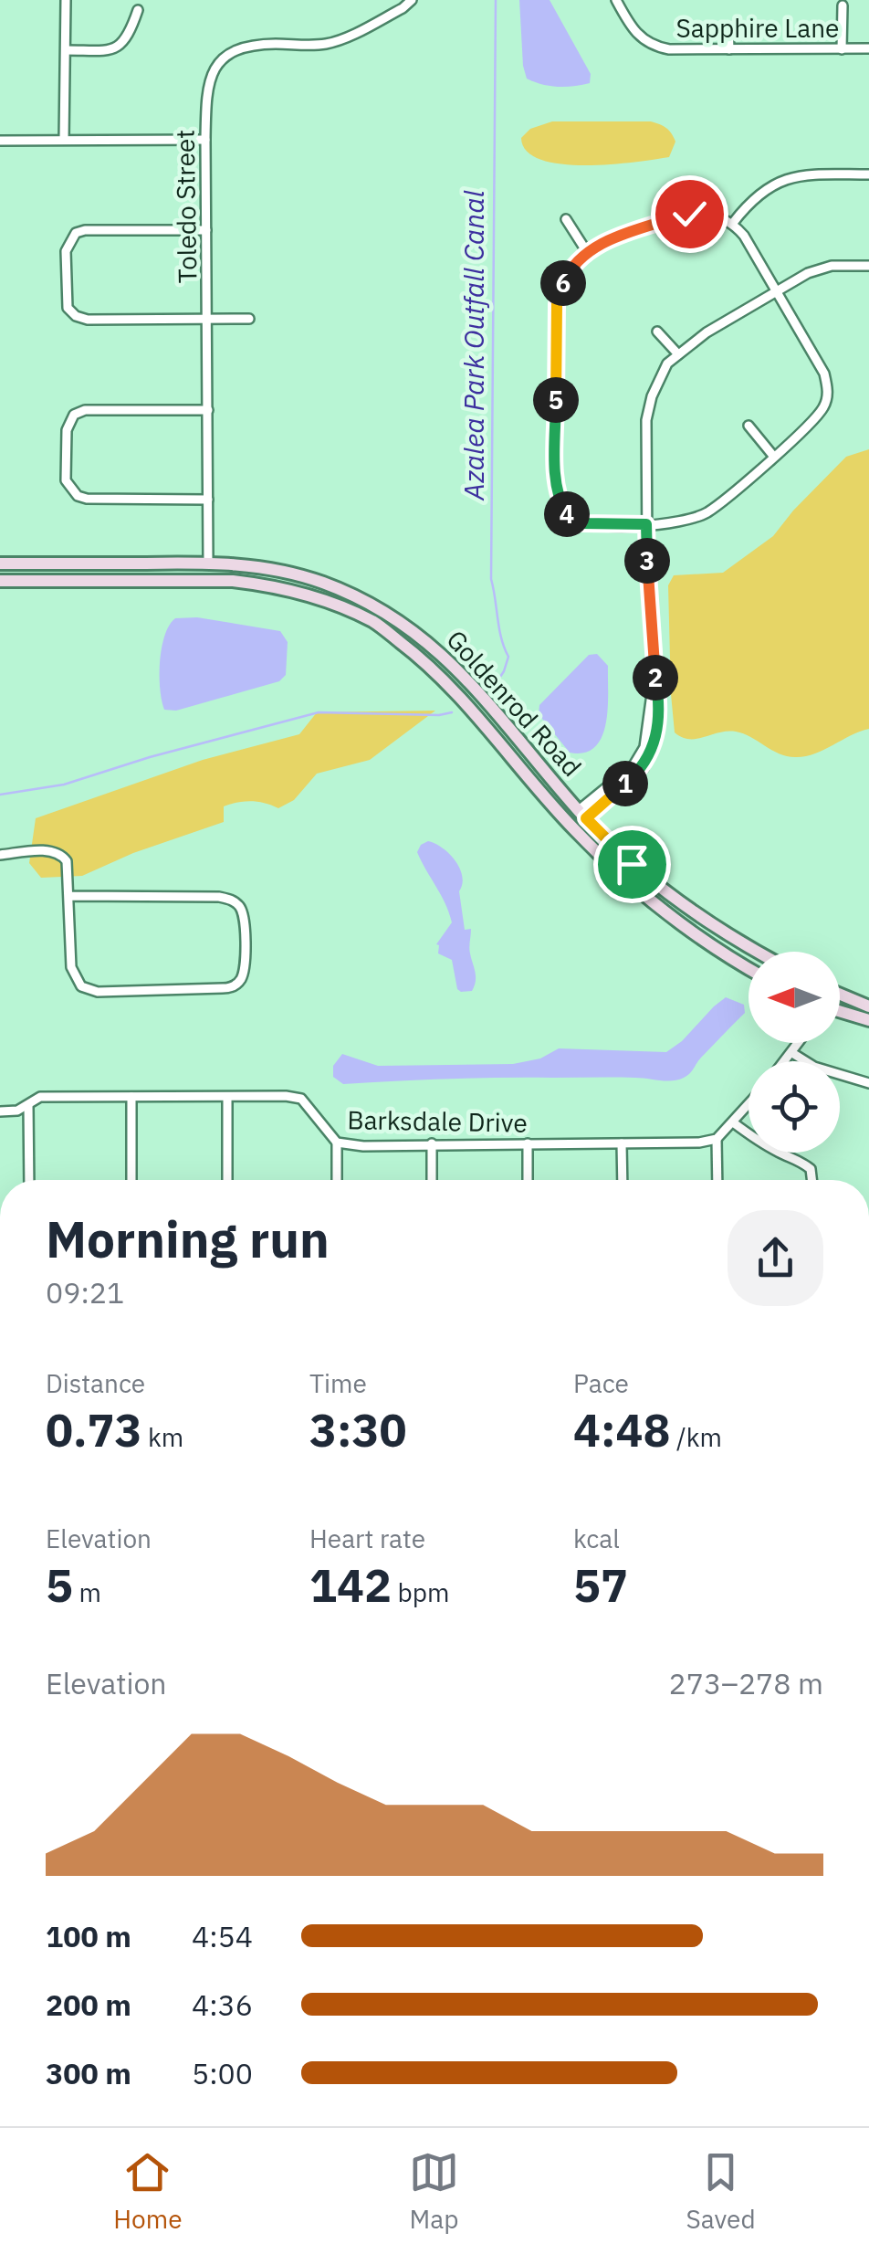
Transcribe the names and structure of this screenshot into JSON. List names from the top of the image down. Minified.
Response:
{"streets":{"main road":["Goldenrod Road"],"street":["Sapphire Lane","Toledo Street","Barksdale Drive"]},"crossings":[["Toledo Street","Goldenrod Road"]],"water":["Azalea Park Outfall Canal"],"north":"left","page":{"pins":["6","5","4","3","2","1"],"heading":["Morning run","09:21"],"stats":[["Distance","0.73 km"],["Time","3:30"],["Pace","4:48 /km"],["Elevation","5 m"],["Heart rate","142 bpm"],["kcal","57"]],"chart":["Elevation","273–278 m"],"list":[{"name":"100 m","note":"4:54"},{"name":"200 m","note":"4:36"},{"name":"300 m","note":"5:00"}],"tabs":["Home","Map","Saved"]}}
